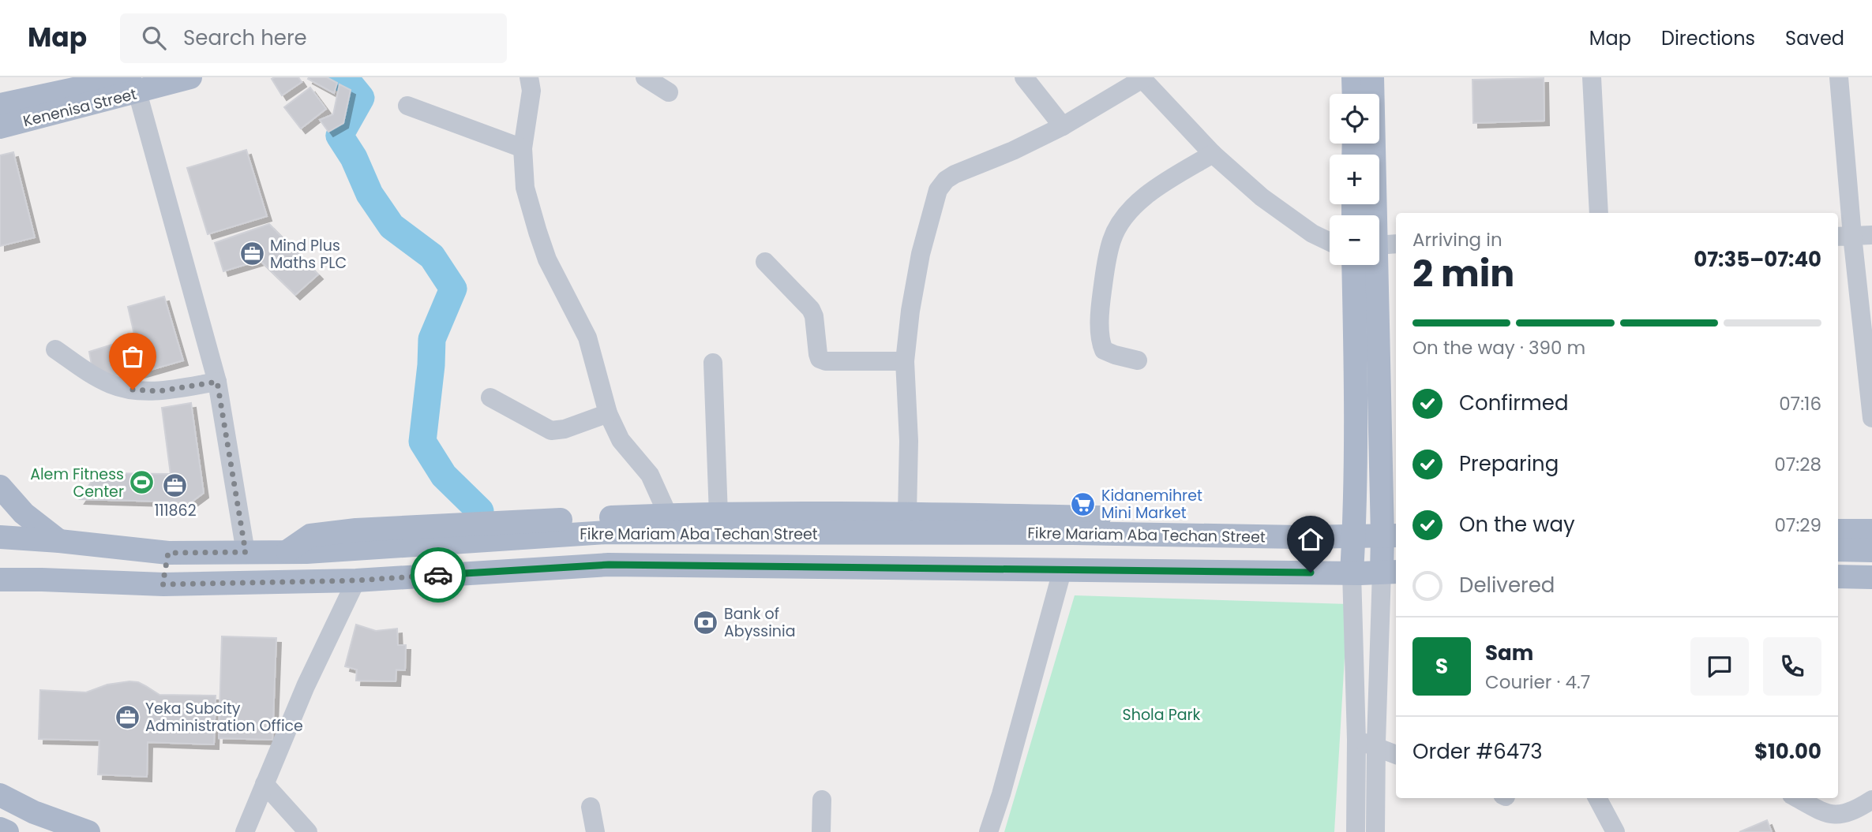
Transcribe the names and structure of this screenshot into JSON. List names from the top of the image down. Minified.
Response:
{"streets":{"main road":["Kenenisa Street","Fikre Mariam Aba Techan Street"]},"parks":["Shola Park"],"places":{"office":["Mind Plus Maths PLC","111862","Yeka Subcity Administration Office"],"sports":["Alem Fitness Center"],"supermarket":["Kidanemihret Mini Market"],"bank":["Bank of Abyssinia"]},"page":{"header":"Map","search":"Search here","nav":["Map","Directions","Saved"],"map_buttons":["+","−"],"heading":["2 min","Arriving in","07:35–07:40"],"panel":["Sam","Courier · 4.7","Order #6473","$10.00"],"bar":"On the way · 390 m","list":[["Confirmed","07:16"],["Preparing","07:28"],["On the way","07:29"],"Delivered"],"round":"S"}}
